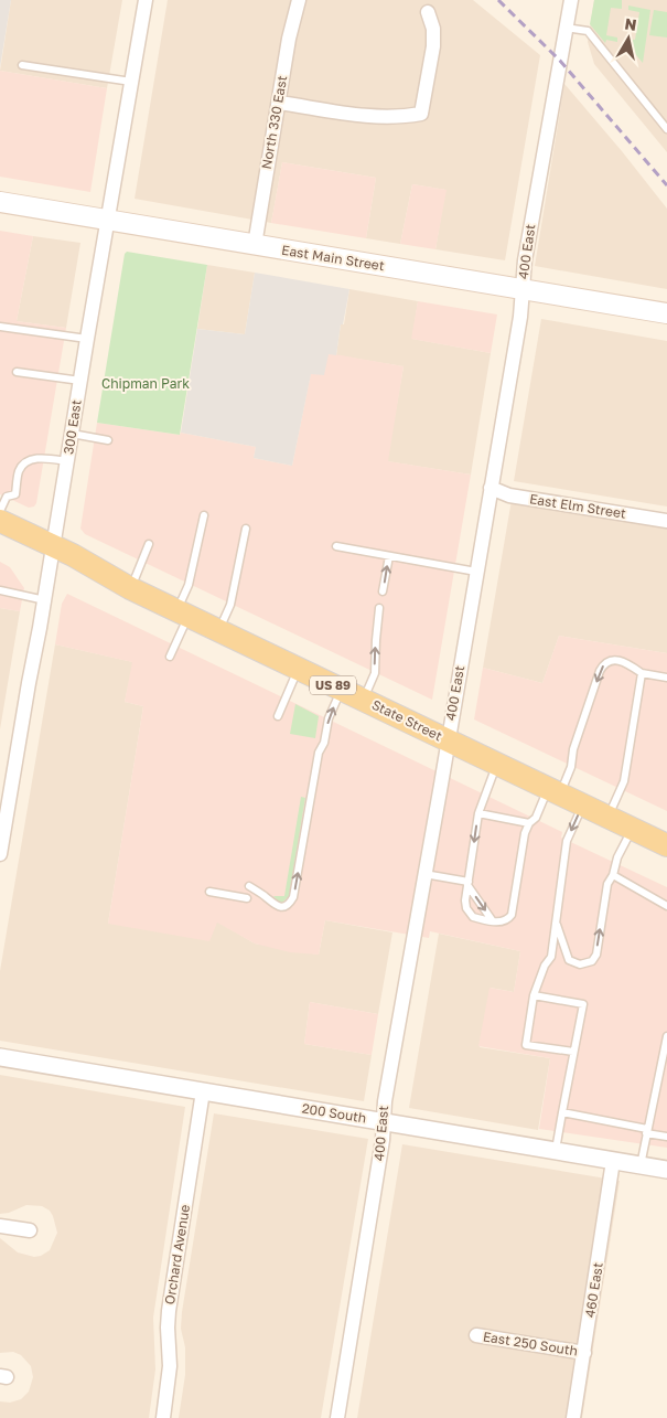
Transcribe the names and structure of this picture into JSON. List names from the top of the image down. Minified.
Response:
{"streets":{"main road":["East Main Street","US 89","State Street"],"street":["North 330 East","400 East","300 East","East Elm Street","200 South","Orchard Avenue","460 East","East 250 South"]},"crossings":[["North 330 East","East Main Street"],["400 East","East Main Street"],["400 East","East Elm Street"],["400 East","State Street"],["400 East","200 South"],["East Main Street","300 East"],["300 East","State Street"],["200 South","Orchard Avenue"],["200 South","460 East"],["460 East","East 250 South"]],"parks":["Chipman Park"],"north":"top"}
